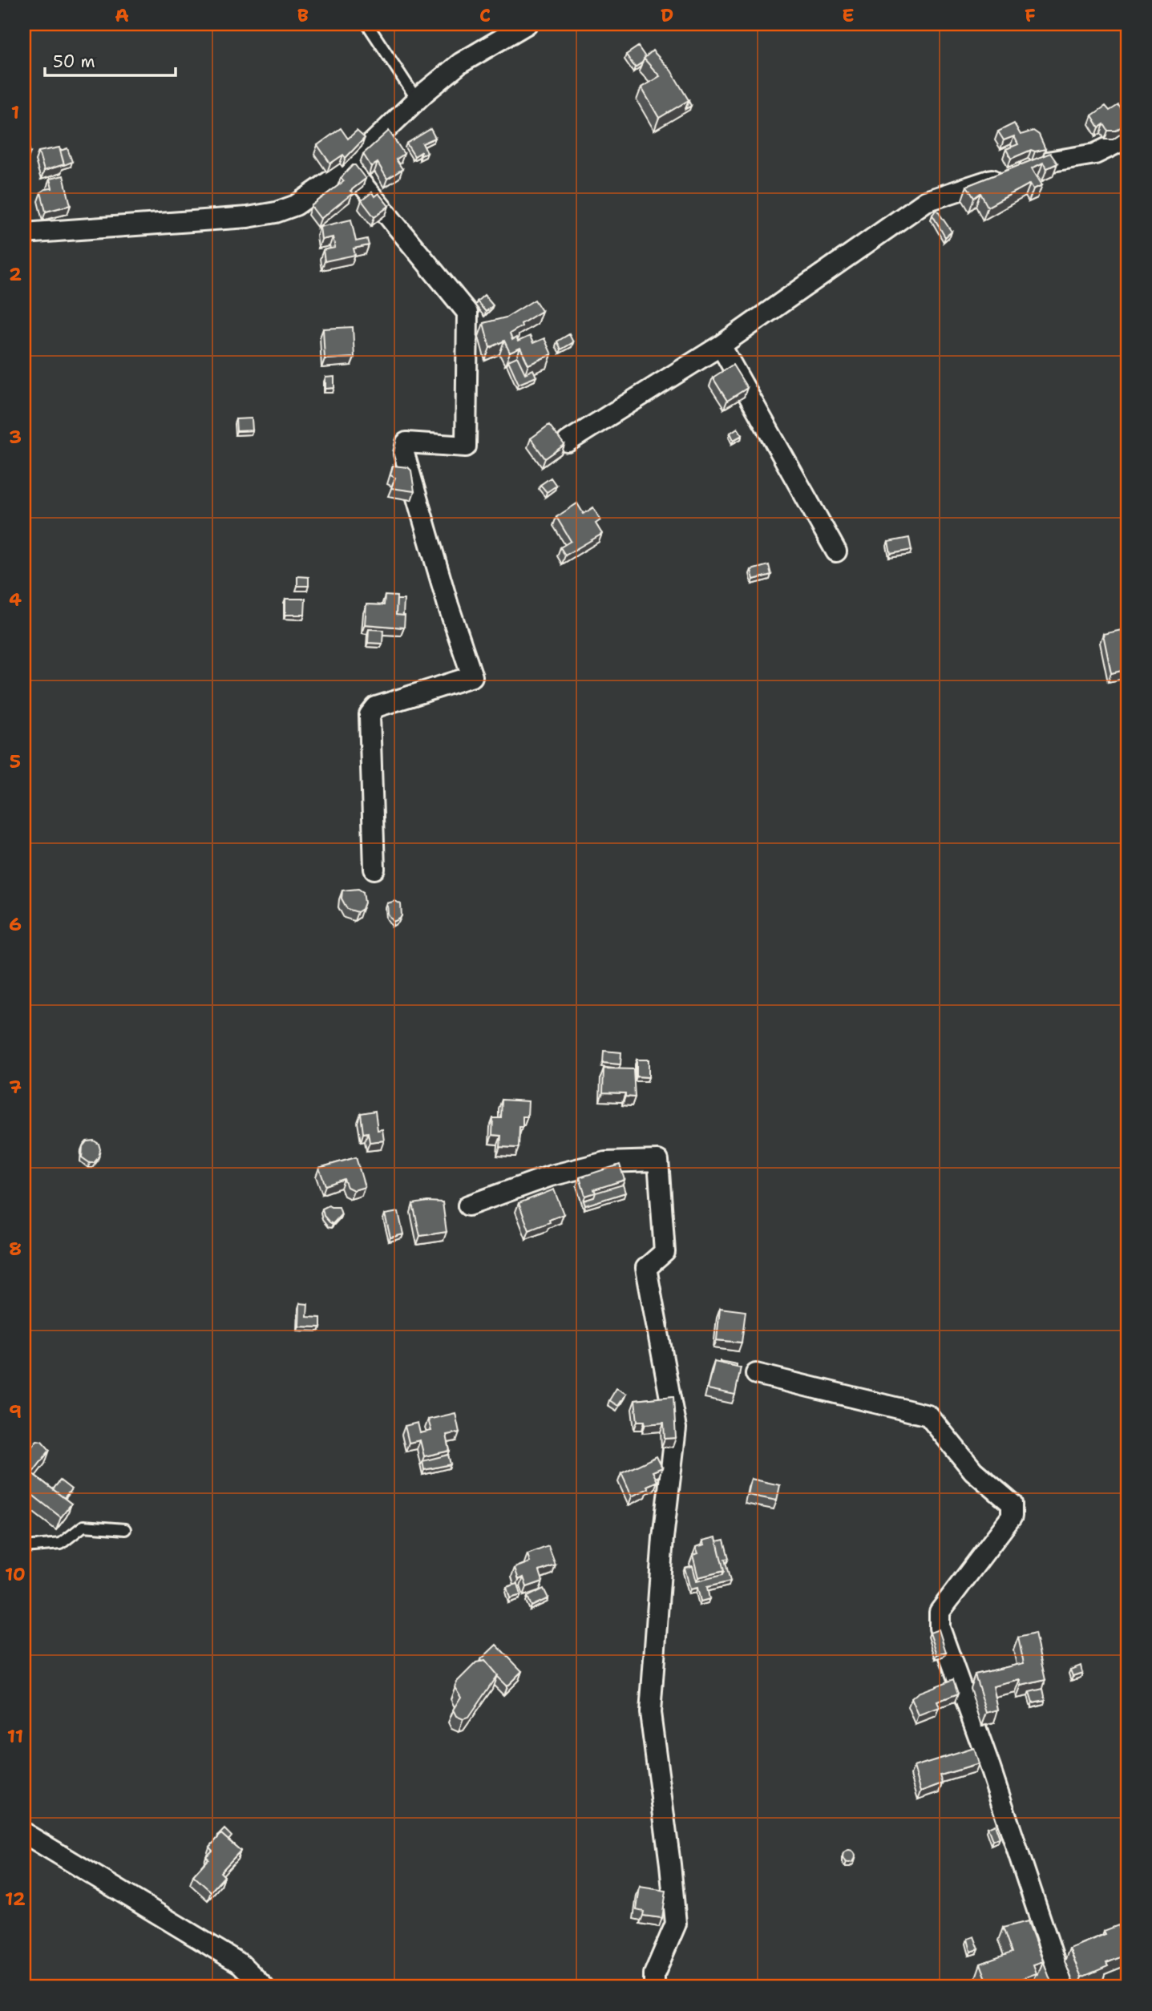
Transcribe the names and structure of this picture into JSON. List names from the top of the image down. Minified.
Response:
{"scale_bar":"50 m","grid":{"columns":["A","B","C","D","E","F"],"rows":["1","2","3","4","5","6","7","8","9","10","11","12"]}}
